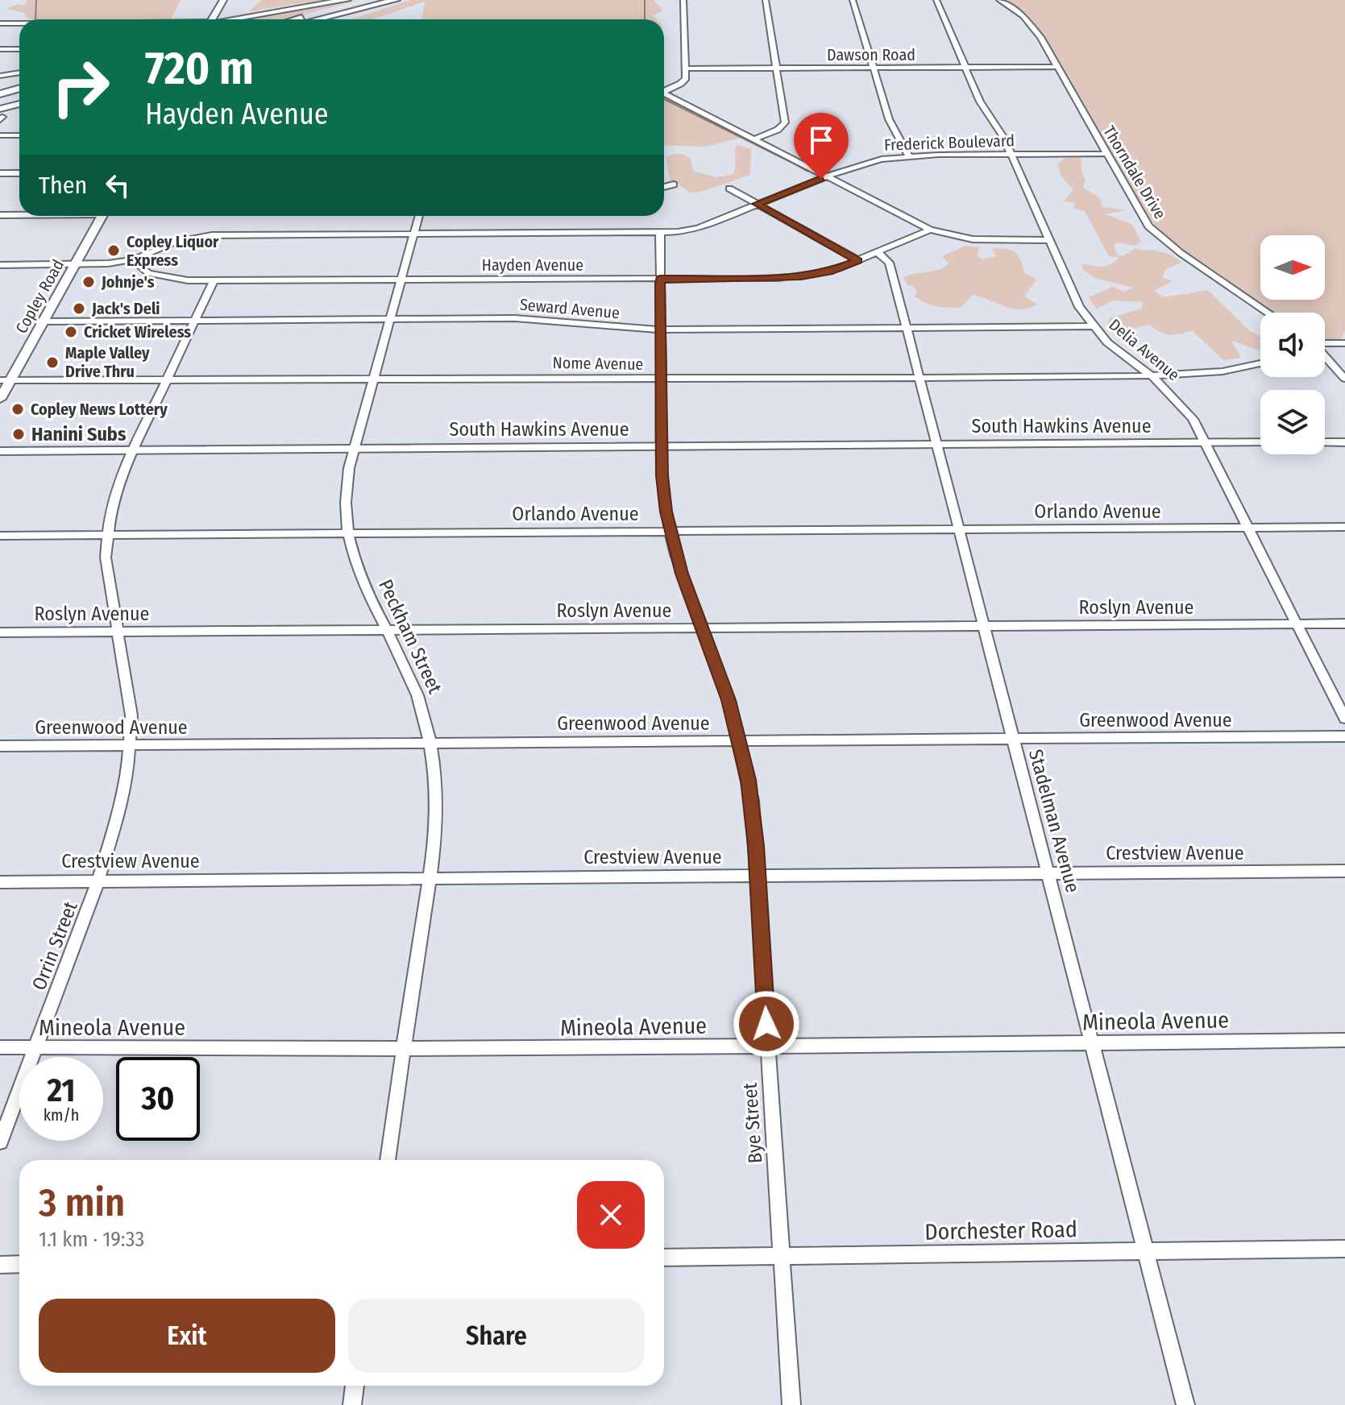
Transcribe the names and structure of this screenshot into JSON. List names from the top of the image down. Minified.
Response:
{"streets":{"main road":["Copley Road","South Hawkins Avenue"],"street":["Dawson Road","Frederick Boulevard","Thorndale Drive","Hayden Avenue","Seward Avenue","Delia Avenue","Nome Avenue","Orlando Avenue","Roslyn Avenue","Peckham Street","Greenwood Avenue","Stadelman Avenue","Crestview Avenue","Orrin Street","Mineola Avenue","Bye Street","Dorchester Road"]},"crossings":[["Dawson Road","Thorndale Drive"],["Dawson Road","Delia Avenue"],["Frederick Boulevard","Thorndale Drive"],["Frederick Boulevard","Hayden Avenue"],["Frederick Boulevard","Copley Road"],["Frederick Boulevard","Delia Avenue"],["Frederick Boulevard","Peckham Street"],["Frederick Boulevard","Bye Street"],["Hayden Avenue","Peckham Street"],["Hayden Avenue","Stadelman Avenue"],["Hayden Avenue","Orrin Street"],["Hayden Avenue","Bye Street"],["Copley Road","Seward Avenue"],["Copley Road","Nome Avenue"],["Seward Avenue","Delia Avenue"],["Seward Avenue","Peckham Street"],["Seward Avenue","Stadelman Avenue"],["Seward Avenue","Orrin Street"],["Seward Avenue","Bye Street"],["Delia Avenue","Nome Avenue"],["Delia Avenue","South Hawkins Avenue"],["Delia Avenue","Orlando Avenue"],["Delia Avenue","Roslyn Avenue"],["Nome Avenue","Peckham Street"],["Nome Avenue","Stadelman Avenue"],["Nome Avenue","Orrin Street"],["Nome Avenue","Bye Street"],["South Hawkins Avenue","Peckham Street"],["South Hawkins Avenue","Stadelman Avenue"],["South Hawkins Avenue","Orrin Street"],["South Hawkins Avenue","Bye Street"],["Orlando Avenue","Peckham Street"],["Orlando Avenue","Stadelman Avenue"],["Orlando Avenue","Orrin Street"],["Orlando Avenue","Bye Street"],["Roslyn Avenue","Peckham Street"],["Roslyn Avenue","Stadelman Avenue"],["Roslyn Avenue","Orrin Street"],["Roslyn Avenue","Bye Street"],["Peckham Street","Greenwood Avenue"],["Peckham Street","Crestview Avenue"],["Peckham Street","Mineola Avenue"],["Greenwood Avenue","Stadelman Avenue"],["Greenwood Avenue","Orrin Street"],["Greenwood Avenue","Bye Street"],["Stadelman Avenue","Crestview Avenue"],["Stadelman Avenue","Mineola Avenue"],["Stadelman Avenue","Dorchester Road"],["Crestview Avenue","Orrin Street"],["Crestview Avenue","Bye Street"],["Orrin Street","Mineola Avenue"],["Mineola Avenue","Bye Street"],["Bye Street","Dorchester Road"]],"places":["Copley Liquor Express","Johnje's","Jack's Deli","Cricket Wireless","Maple Valley Drive Thru","Copley News Lottery","Hanini Subs"],"north":"right","page":{"turn":["720 m","Hayden Avenue"],"then":"Then","speed":"21 km/h","limit":"30","heading":["3 min","1.1 km · 19:33"],"buttons":["Exit","Share"]}}
